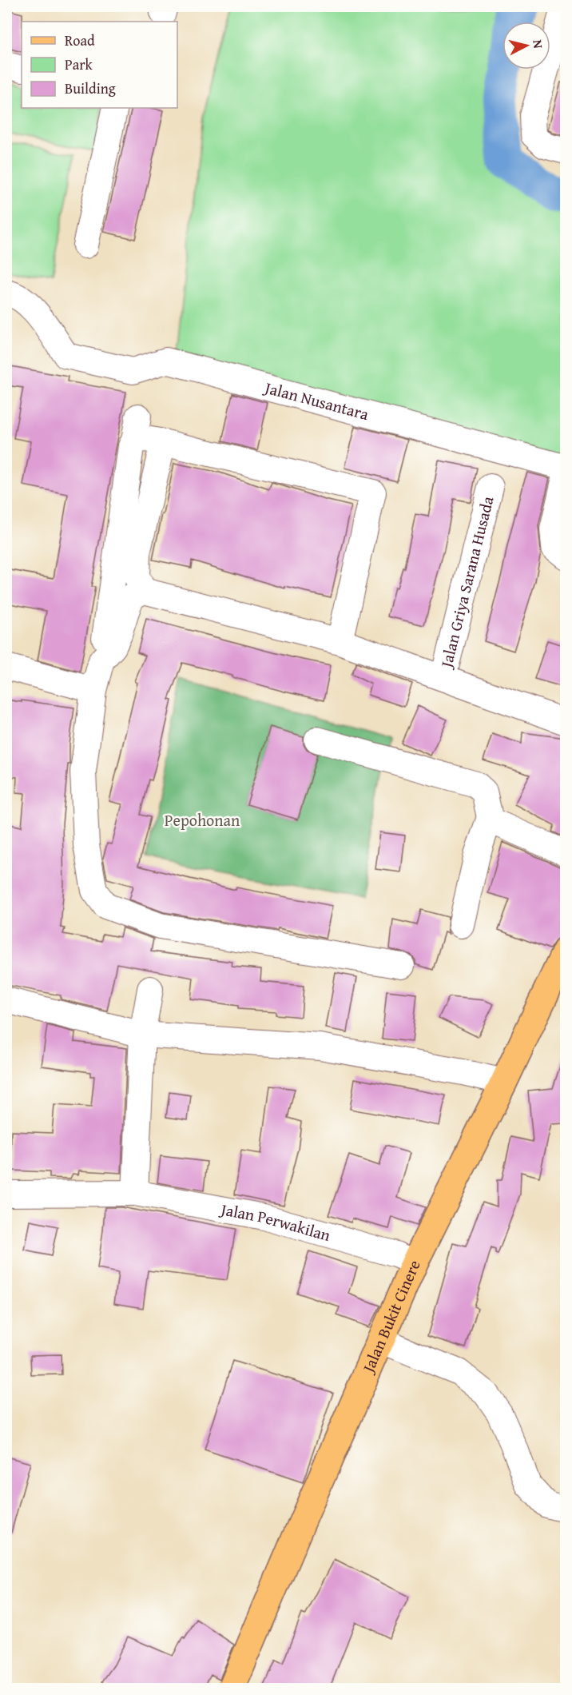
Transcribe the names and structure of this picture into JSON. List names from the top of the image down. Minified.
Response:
{"streets":{"main road":["Jalan Bukit Cinere"],"street":["Jalan Nusantara","Jalan Griya Sarana Husada","Jalan Perwakilan"]},"crossings":[["Jalan Perwakilan","Jalan Bukit Cinere"]],"parks":["Pepohonan"],"legend":["Road","Park","Building"],"north":"right"}
